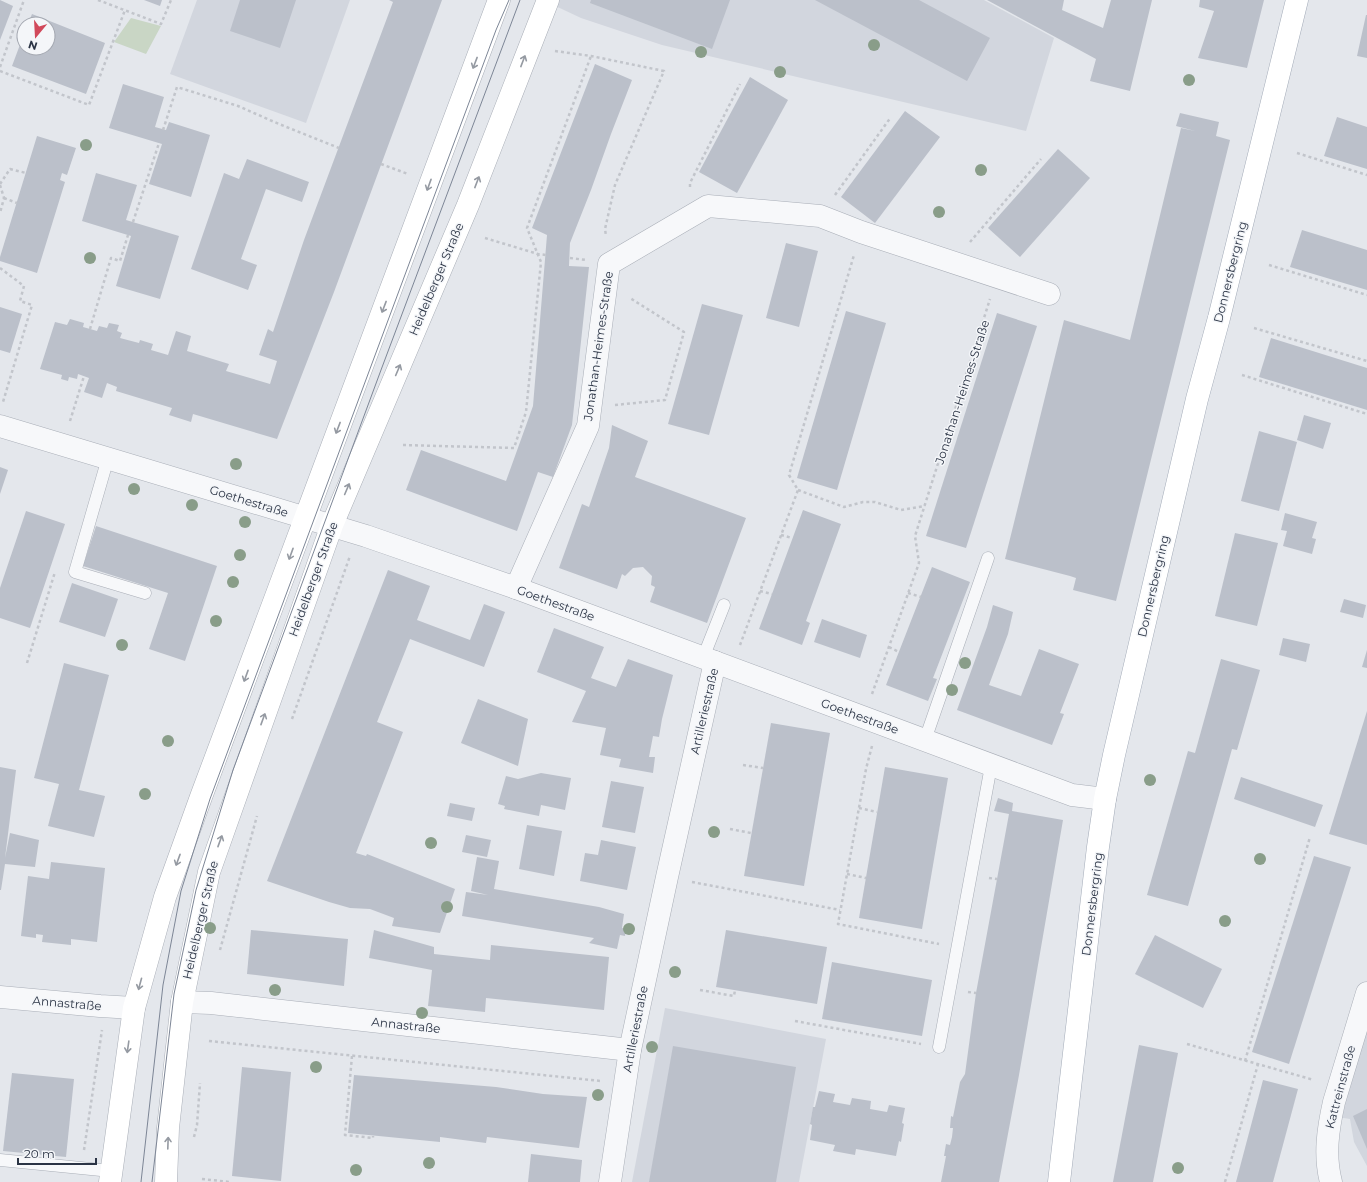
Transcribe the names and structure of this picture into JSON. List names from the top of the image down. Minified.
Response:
{"streets":{"main road":["Donnersbergring","Heidelberger Straße"],"street":["Jonathan-Heimes-Straße","Goethestraße","Artilleriestraße","Annastraße","Kattreinstraße"]},"crossings":[["Donnersbergring","Goethestraße"],["Heidelberger Straße","Goethestraße"],["Heidelberger Straße","Annastraße"],["Jonathan-Heimes-Straße","Goethestraße"],["Goethestraße","Artilleriestraße"],["Artilleriestraße","Annastraße"]],"scale_bar":"20 m","north":"bottom"}
